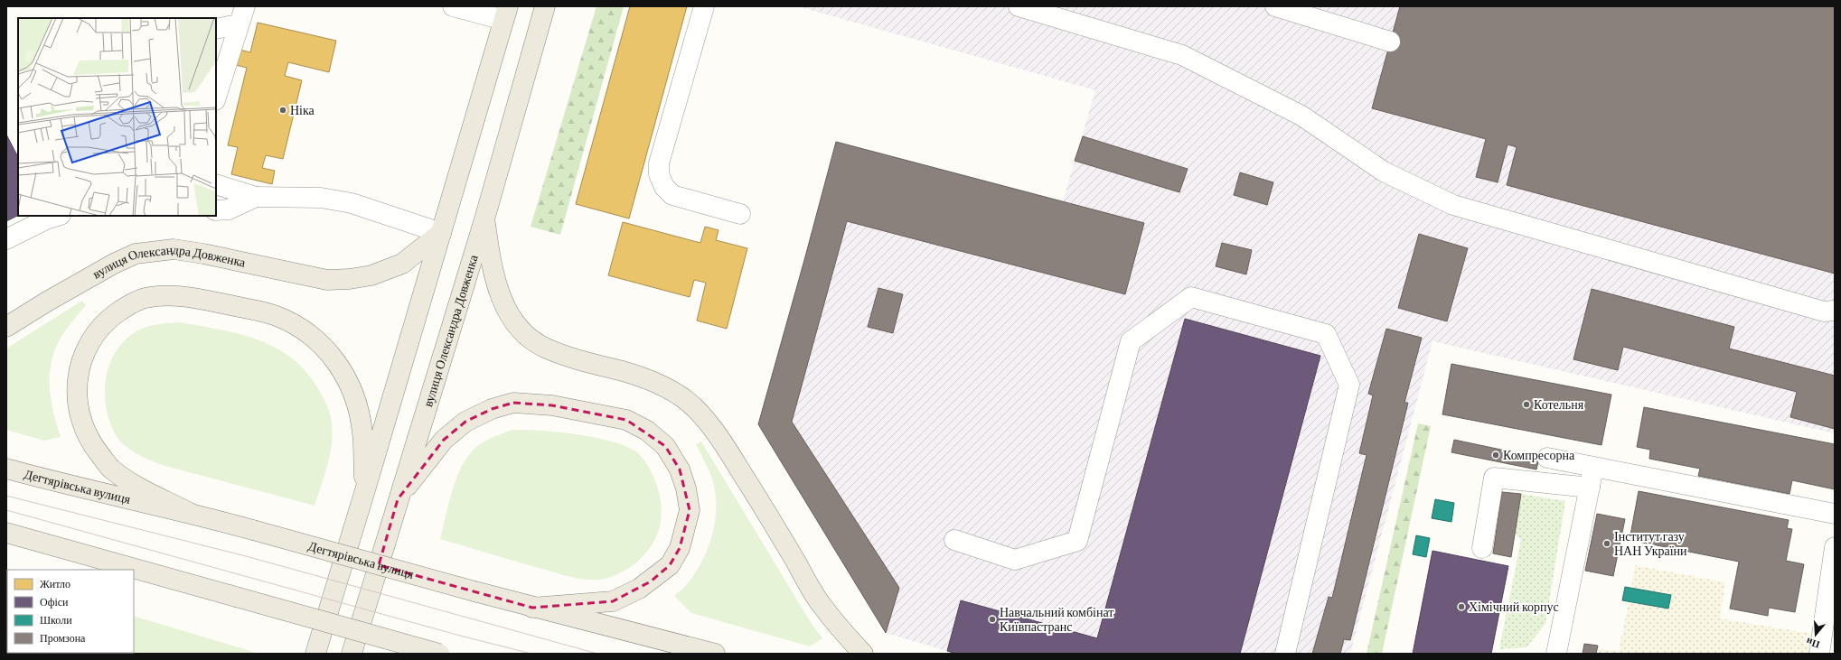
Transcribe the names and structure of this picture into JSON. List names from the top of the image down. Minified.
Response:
{"streets":{"main road":["вулиця Олександра Довженка","Дегтярівська вулиця"]},"places":["Ніка","Котельня","Компресорна","Інститут газу НАН України","Хімічний корпус","Навчальний комбінат Київпастранс"],"legend":["Житло","Офіси","Школи","Промзона"],"north":"bottom"}
